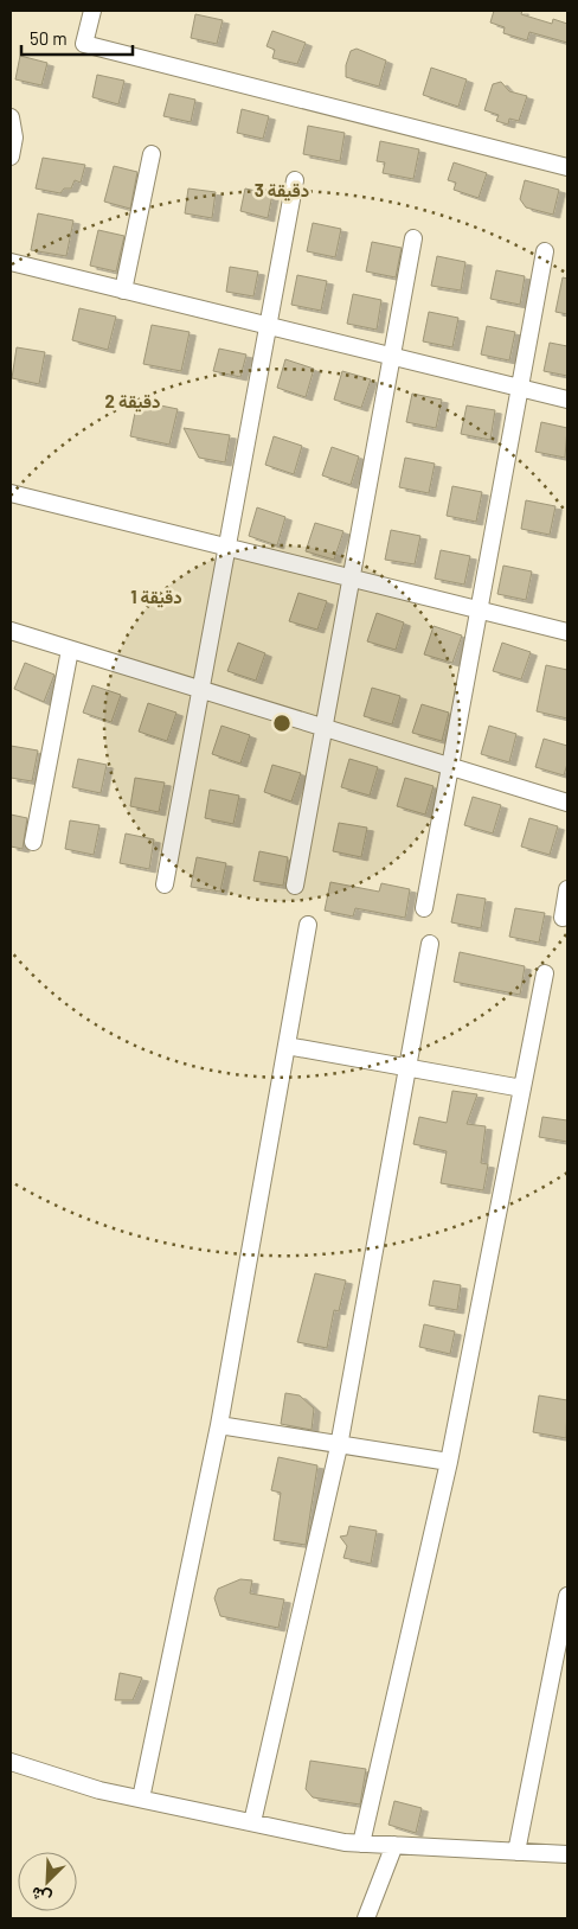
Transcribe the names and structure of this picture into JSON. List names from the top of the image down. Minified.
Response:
{"scale_bar":"50 m","north":"bottom left","rings":["3 دقيقة","2 دقيقة","1 دقيقة"]}
